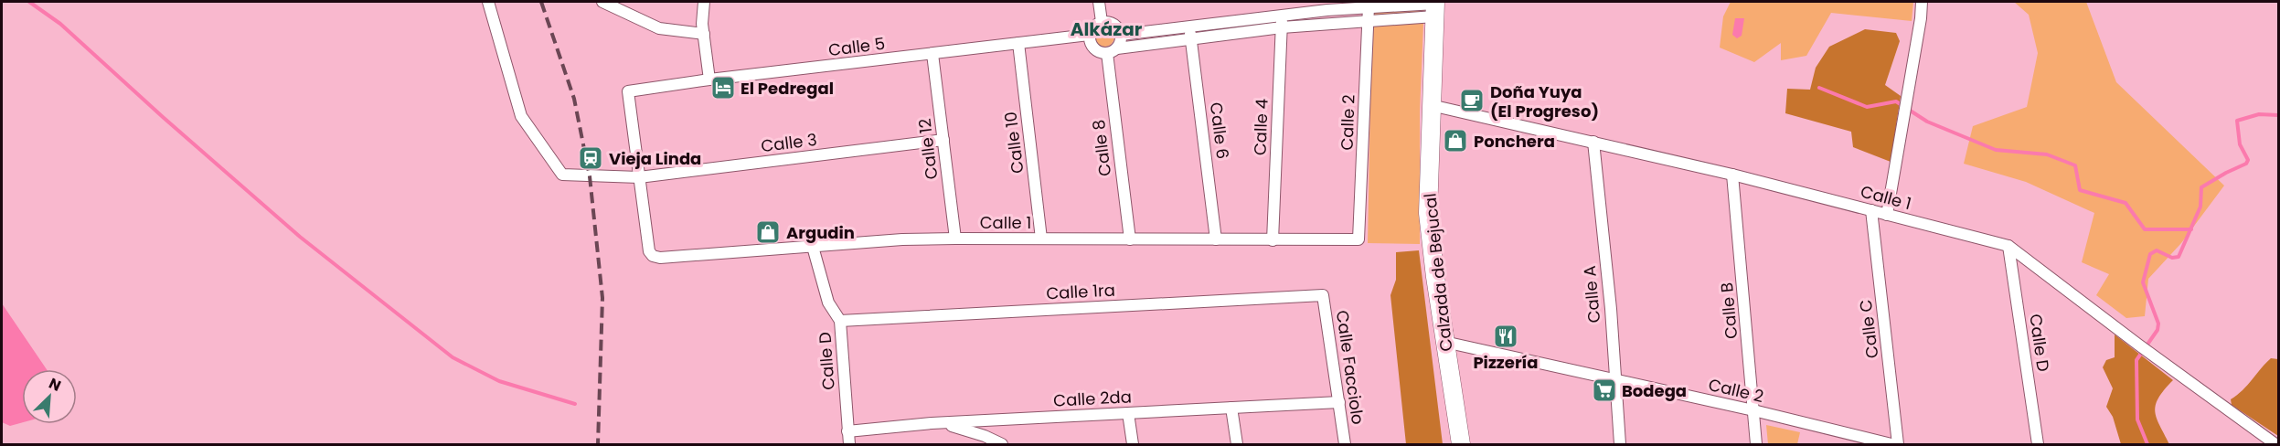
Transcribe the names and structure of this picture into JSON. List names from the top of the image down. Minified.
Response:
{"streets":{"main road":["Calzada de Bejucal"],"street":["Calle 5","Calle 2","Calle 4","Calle 6","Calle 3","Calle 10","Calle 8","Calle 12","Calle 1","Calle 1ra","Calle A","Calle B","Calle C","Calle D","Calle Facciolo","Calle 2da"]},"crossings":[["Calle 5","Calle 3"],["Calle 5","Calle 10"],["Calle 5","Calle 8"],["Calle 5","Calle 12"],["Calle 5","Calle 1"],["Calle 2","Calle 1"],["Calle 2","Calzada de Bejucal"],["Calle 2","Calle A"],["Calle 2","Calle B"],["Calle 4","Calle 1"],["Calle 6","Calle 1"],["Calle 3","Calle 12"],["Calle 3","Calle 1"],["Calle 10","Calle 1"],["Calle 8","Calle 1"],["Calle 12","Calle 1"],["Calle 1","Calzada de Bejucal"],["Calle 1","Calle A"],["Calle 1","Calle B"],["Calle 1","Calle C"],["Calle 1","Calle D"],["Calle 1ra","Calle D"],["Calle 1ra","Calle Facciolo"],["Calle D","Calle 2da"],["Calle Facciolo","Calle 2da"]],"districts":["Alkázar"],"places":{"hotel":["El Pedregal"],"cafe":["Doña Yuya (El Progreso)"],"shop":["Ponchera","Argudin"],"station":["Vieja Linda"],"restaurant":["Pizzería"],"supermarket":["Bodega"]},"north":"top right"}
